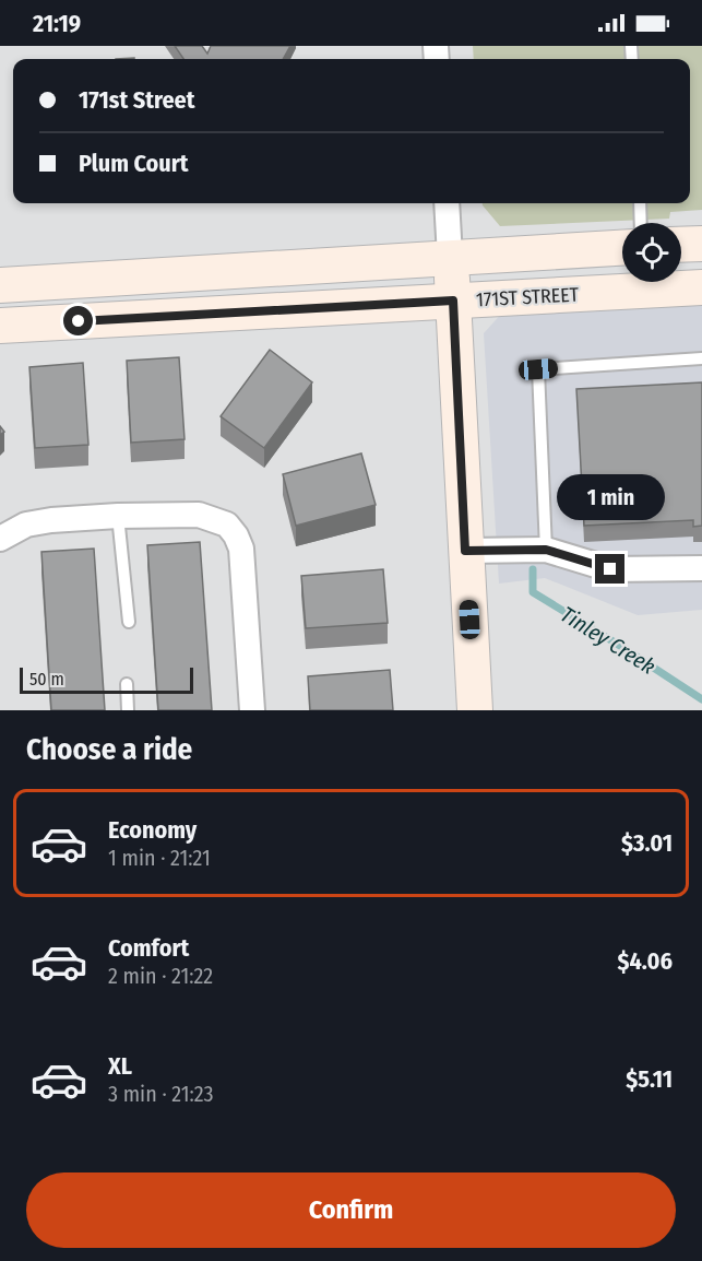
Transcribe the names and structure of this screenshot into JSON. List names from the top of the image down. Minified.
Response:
{"streets":{"street":["171ST STREET"]},"water":["Tinley Creek"],"scale_bar":"50 m","page":{"status":"21:19","banner":["171st Street","Plum Court"],"bubble":"1 min","scale":"50 m","heading":"Choose a ride","list":[{"name":"Economy","note":"1 min · 21:21","value":"$3.01"},{"name":"Comfort","note":"2 min · 21:22","value":"$4.06"},{"name":"XL","note":"3 min · 21:23","value":"$5.11"}],"buttons":"Confirm"}}
